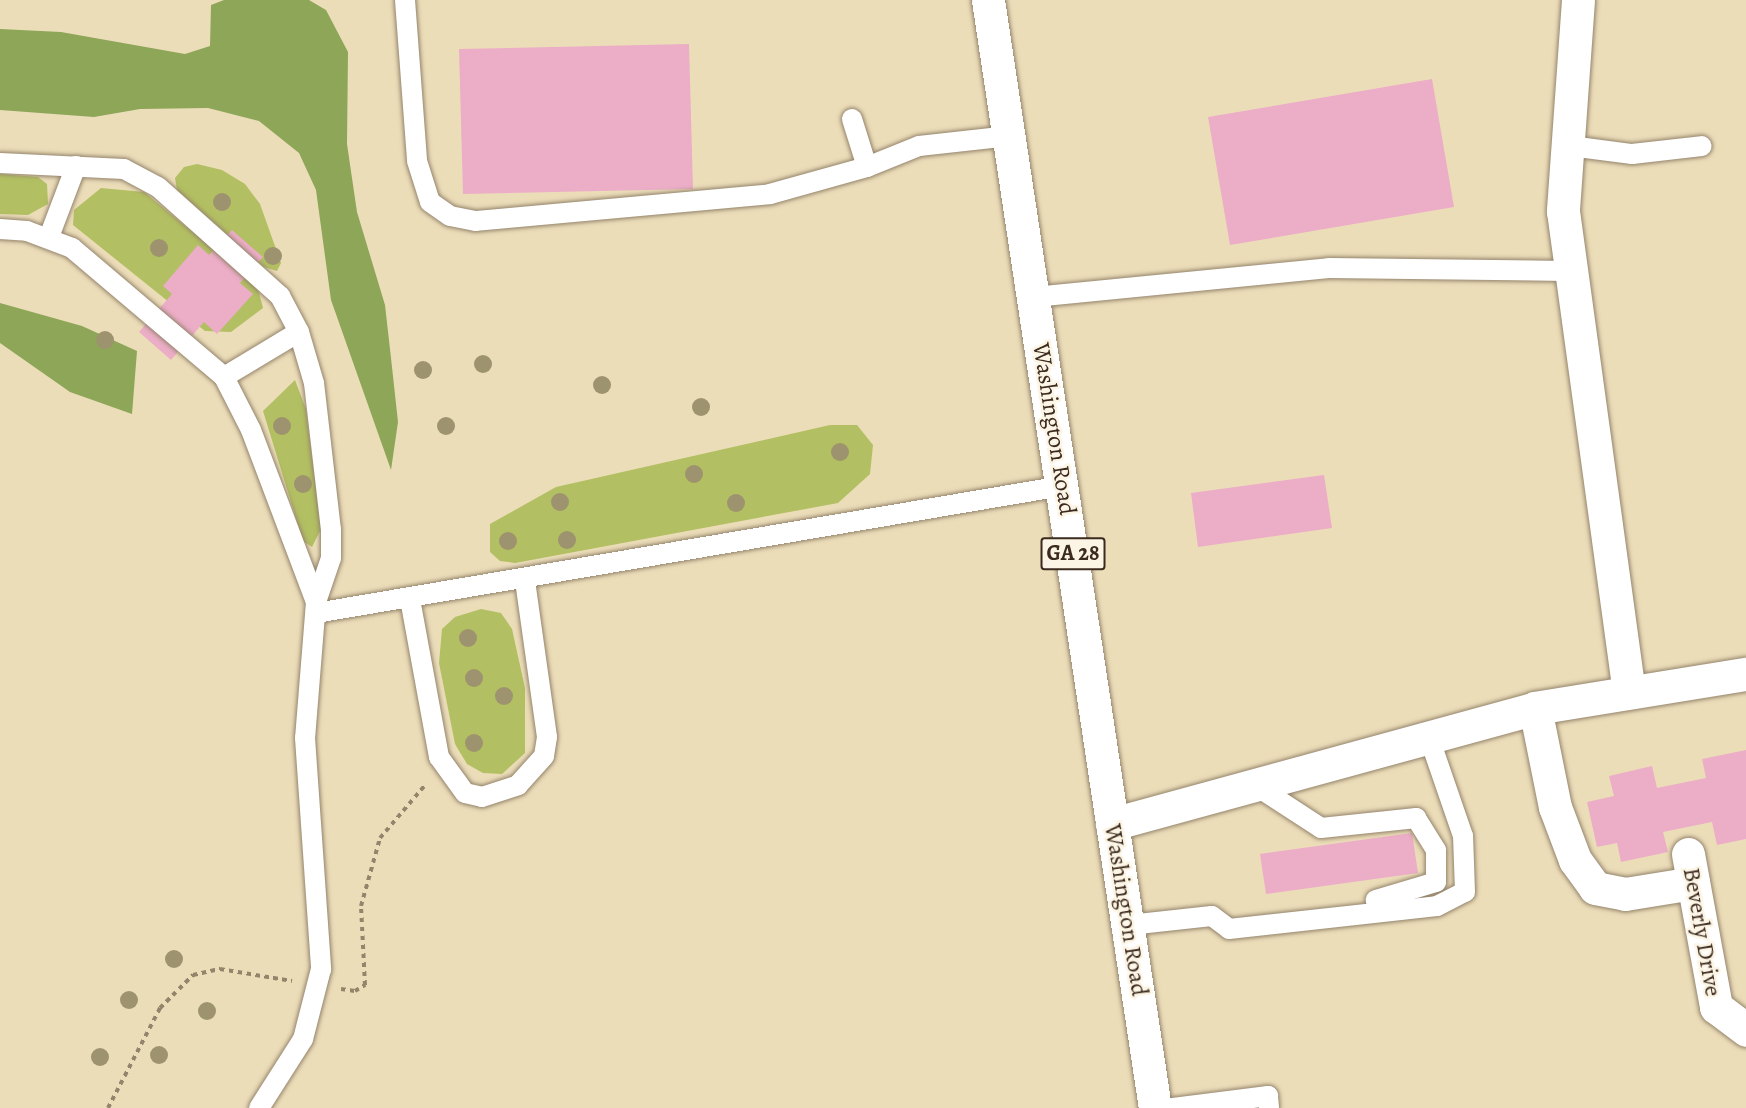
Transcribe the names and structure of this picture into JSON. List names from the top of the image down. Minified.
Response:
{"streets":{"street":["Washington Road","GA 28","Beverly Drive"]}}
